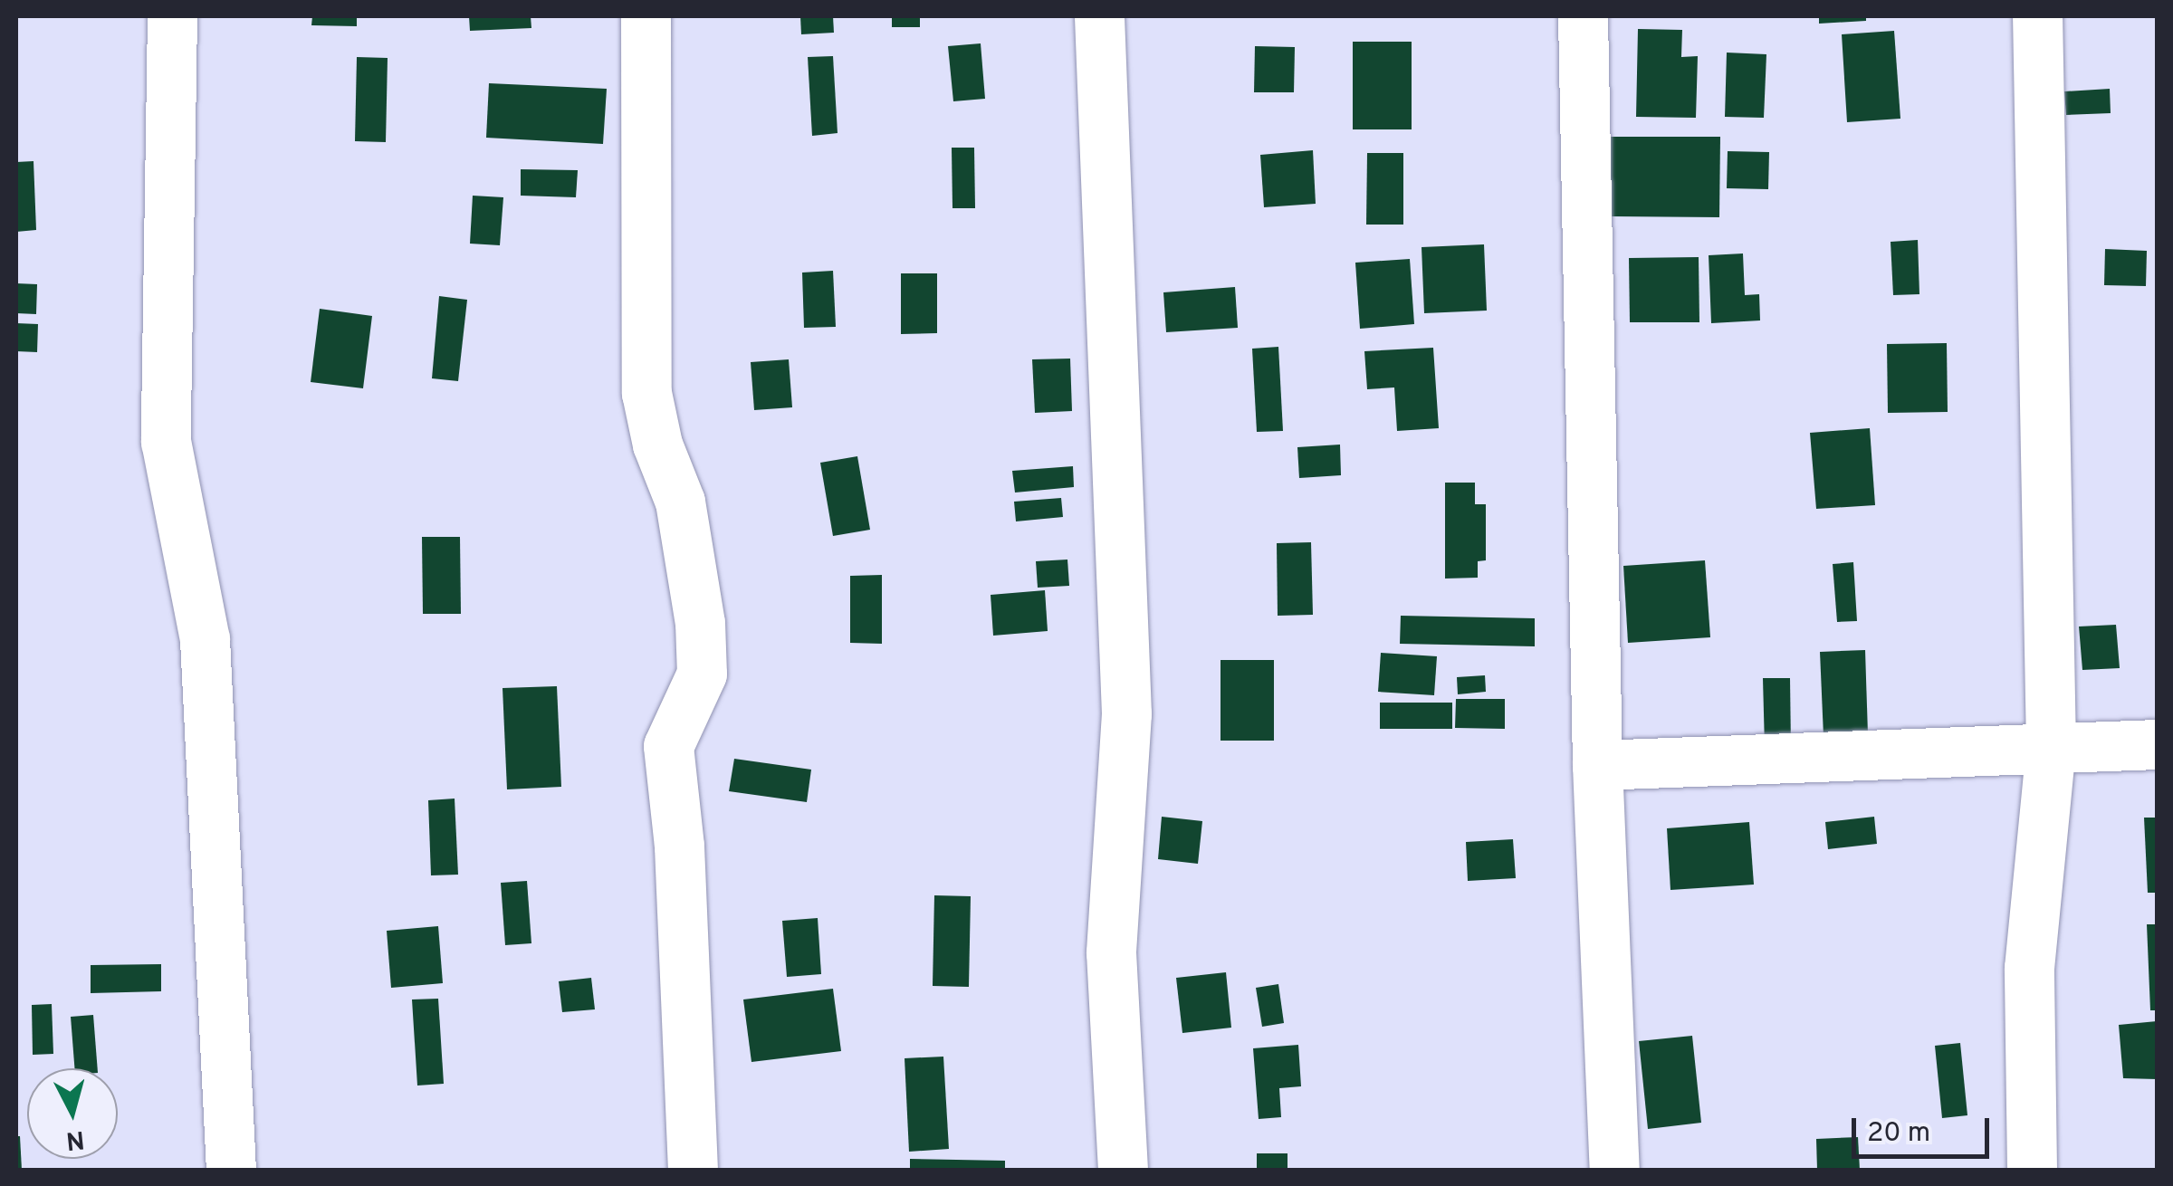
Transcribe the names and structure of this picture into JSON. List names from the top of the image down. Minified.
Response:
{"scale_bar":"20 m","north":"bottom"}
